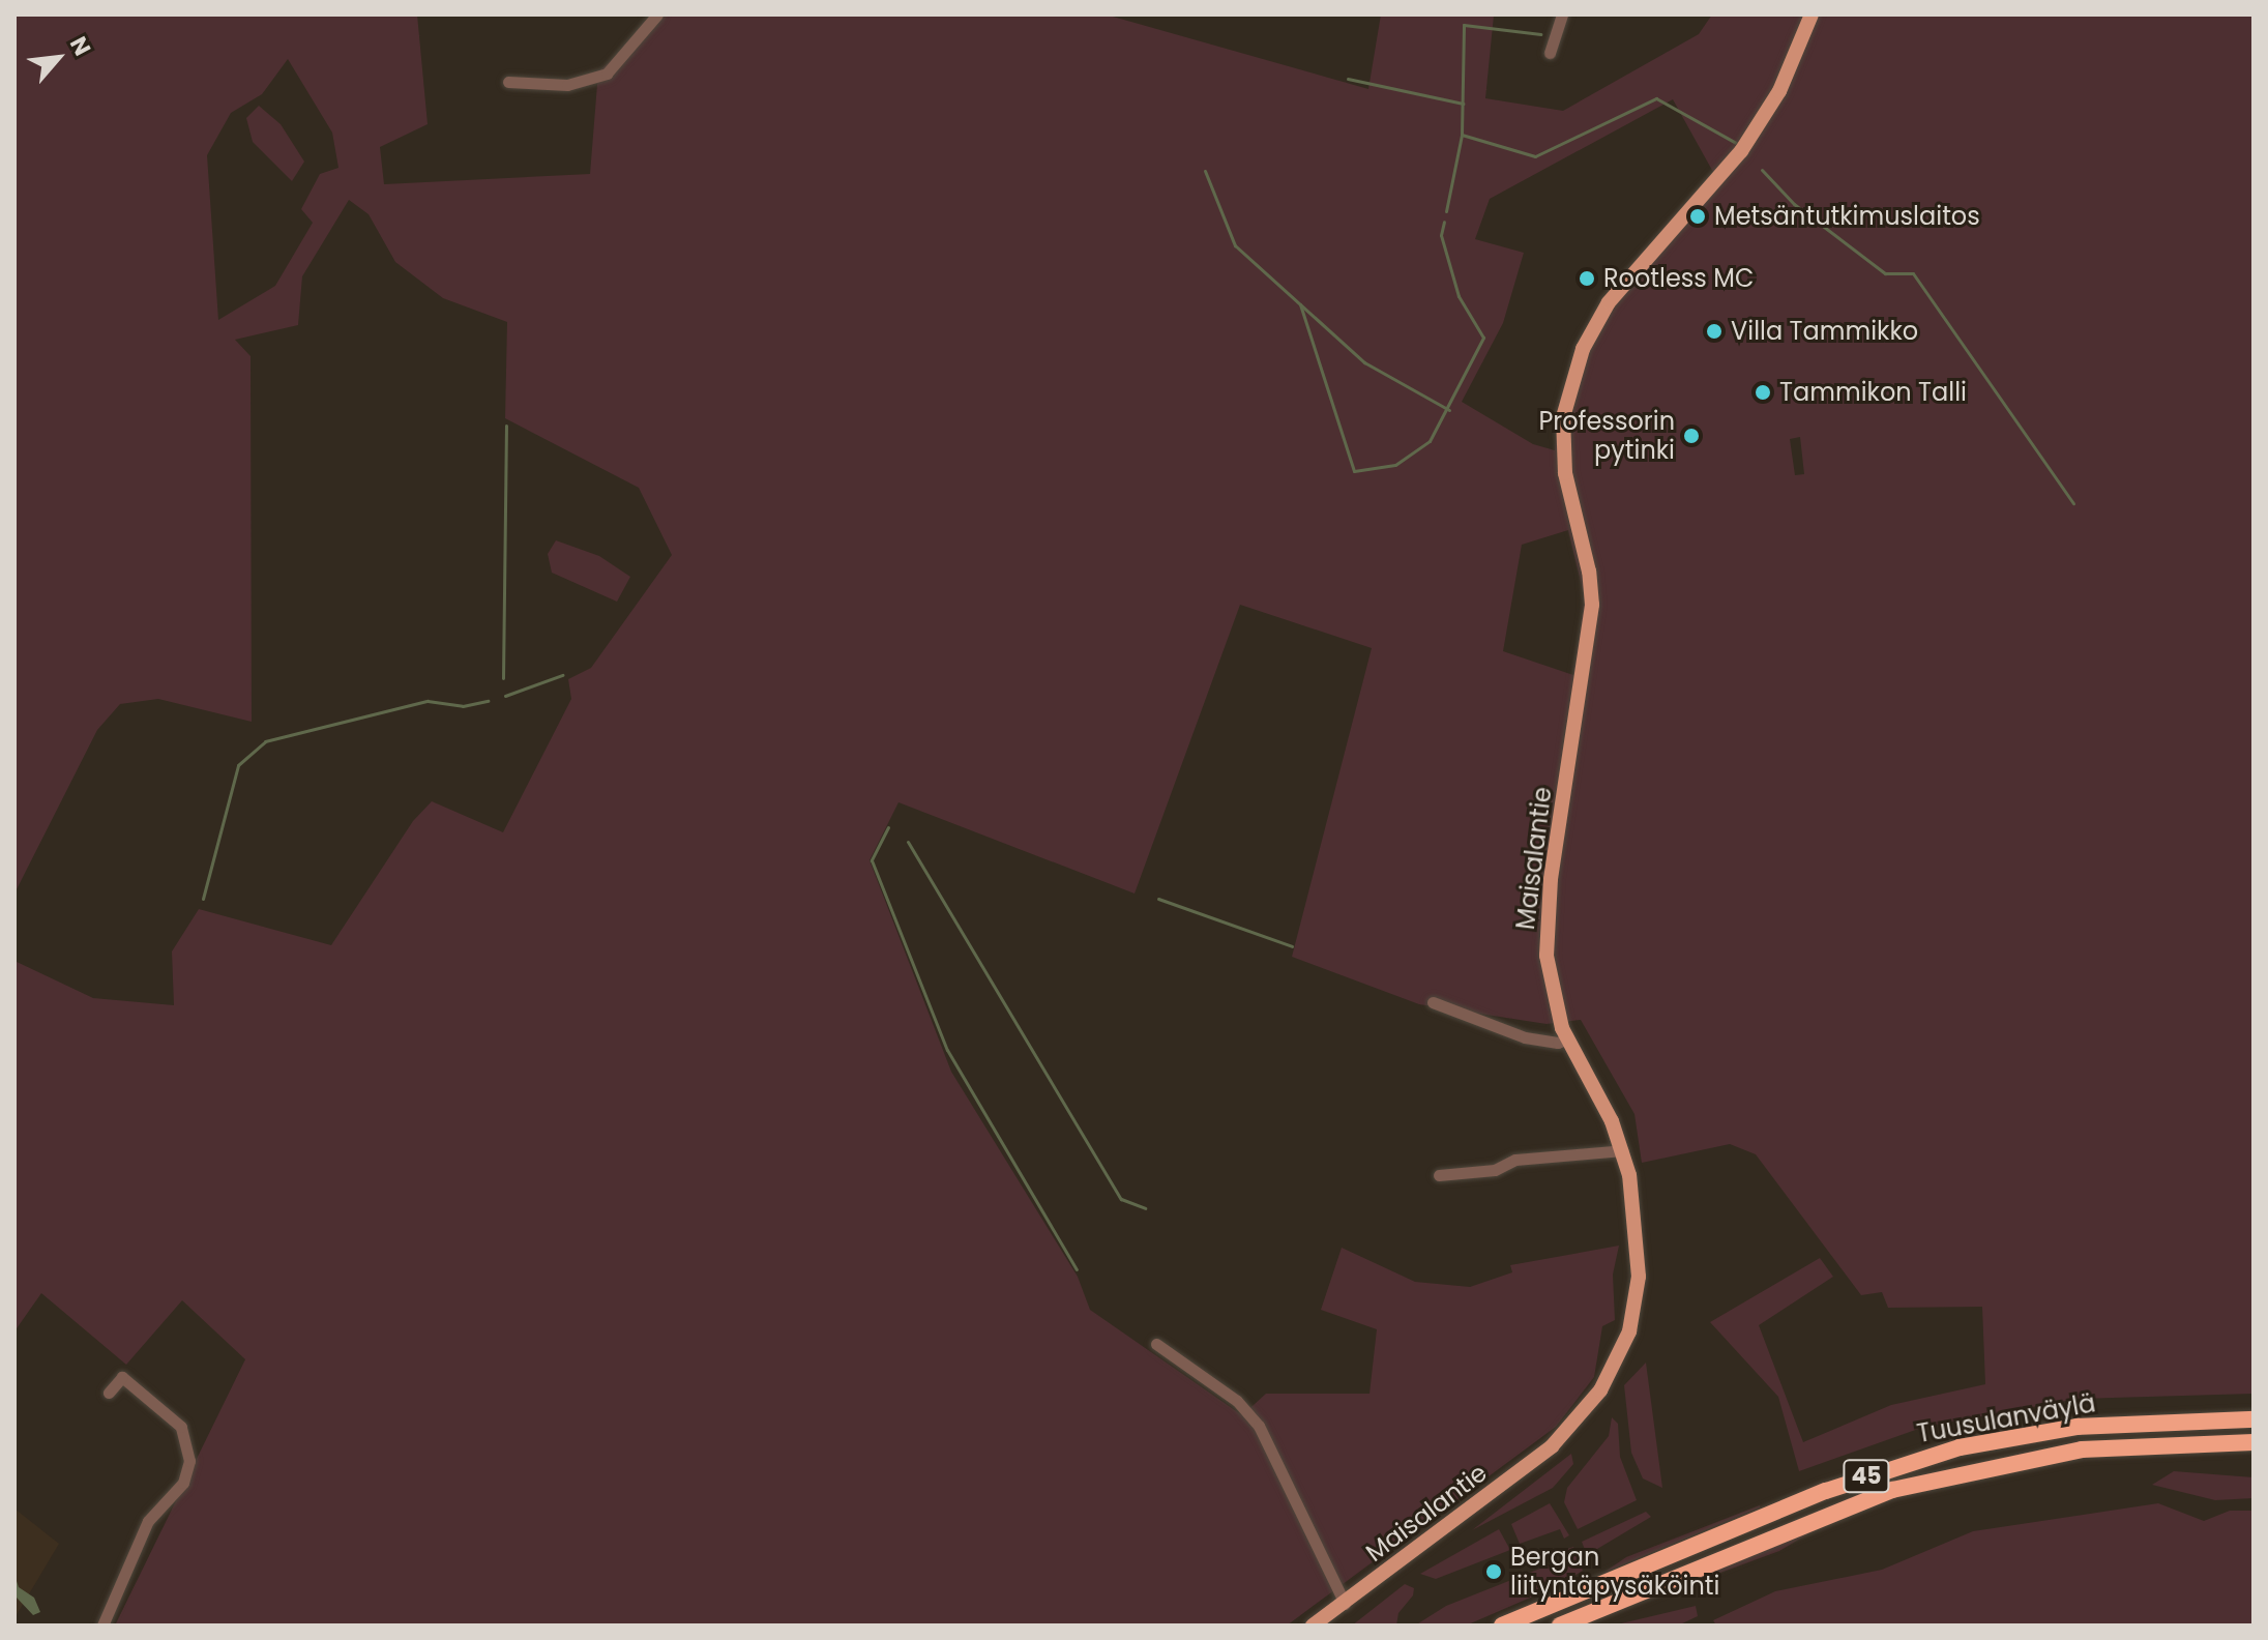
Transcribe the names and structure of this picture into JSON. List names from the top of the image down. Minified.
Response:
{"streets":{"highway":["Tuusulanväylä","45"],"main road":["Maisalantie"]},"places":["Metsäntutkimuslaitos","Rootless MC","Villa Tammikko","Tammikon Talli","Professorin pytinki","Bergan liityntäpysäköinti"],"north":"top right"}
